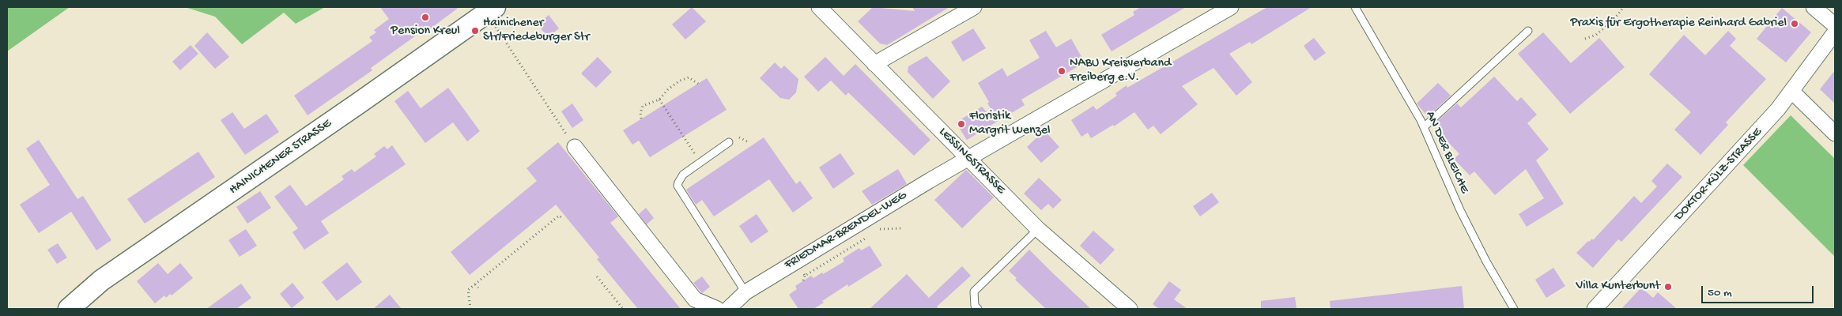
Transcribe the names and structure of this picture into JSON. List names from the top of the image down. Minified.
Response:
{"streets":{"main road":["HAINICHENER STRASSE"],"street":["LESSINGSTRASSE","DOKTOR-KÜLZ-STRASSE","FRIEDMAR-BRENDEL-WEG"],"lane":["AN DER BLEICHE"]},"crossings":[["LESSINGSTRASSE","FRIEDMAR-BRENDEL-WEG"]],"places":["Pension Kreul","Praxis für Ergotherapie Reinhard Gabriel","Hainichener Str/Friedeburger Str","NABU Kreisverband Freiberg e.V.","Floristik Margrit Wenzel","Villa Kunterbunt"],"scale_bar":"50 m"}
